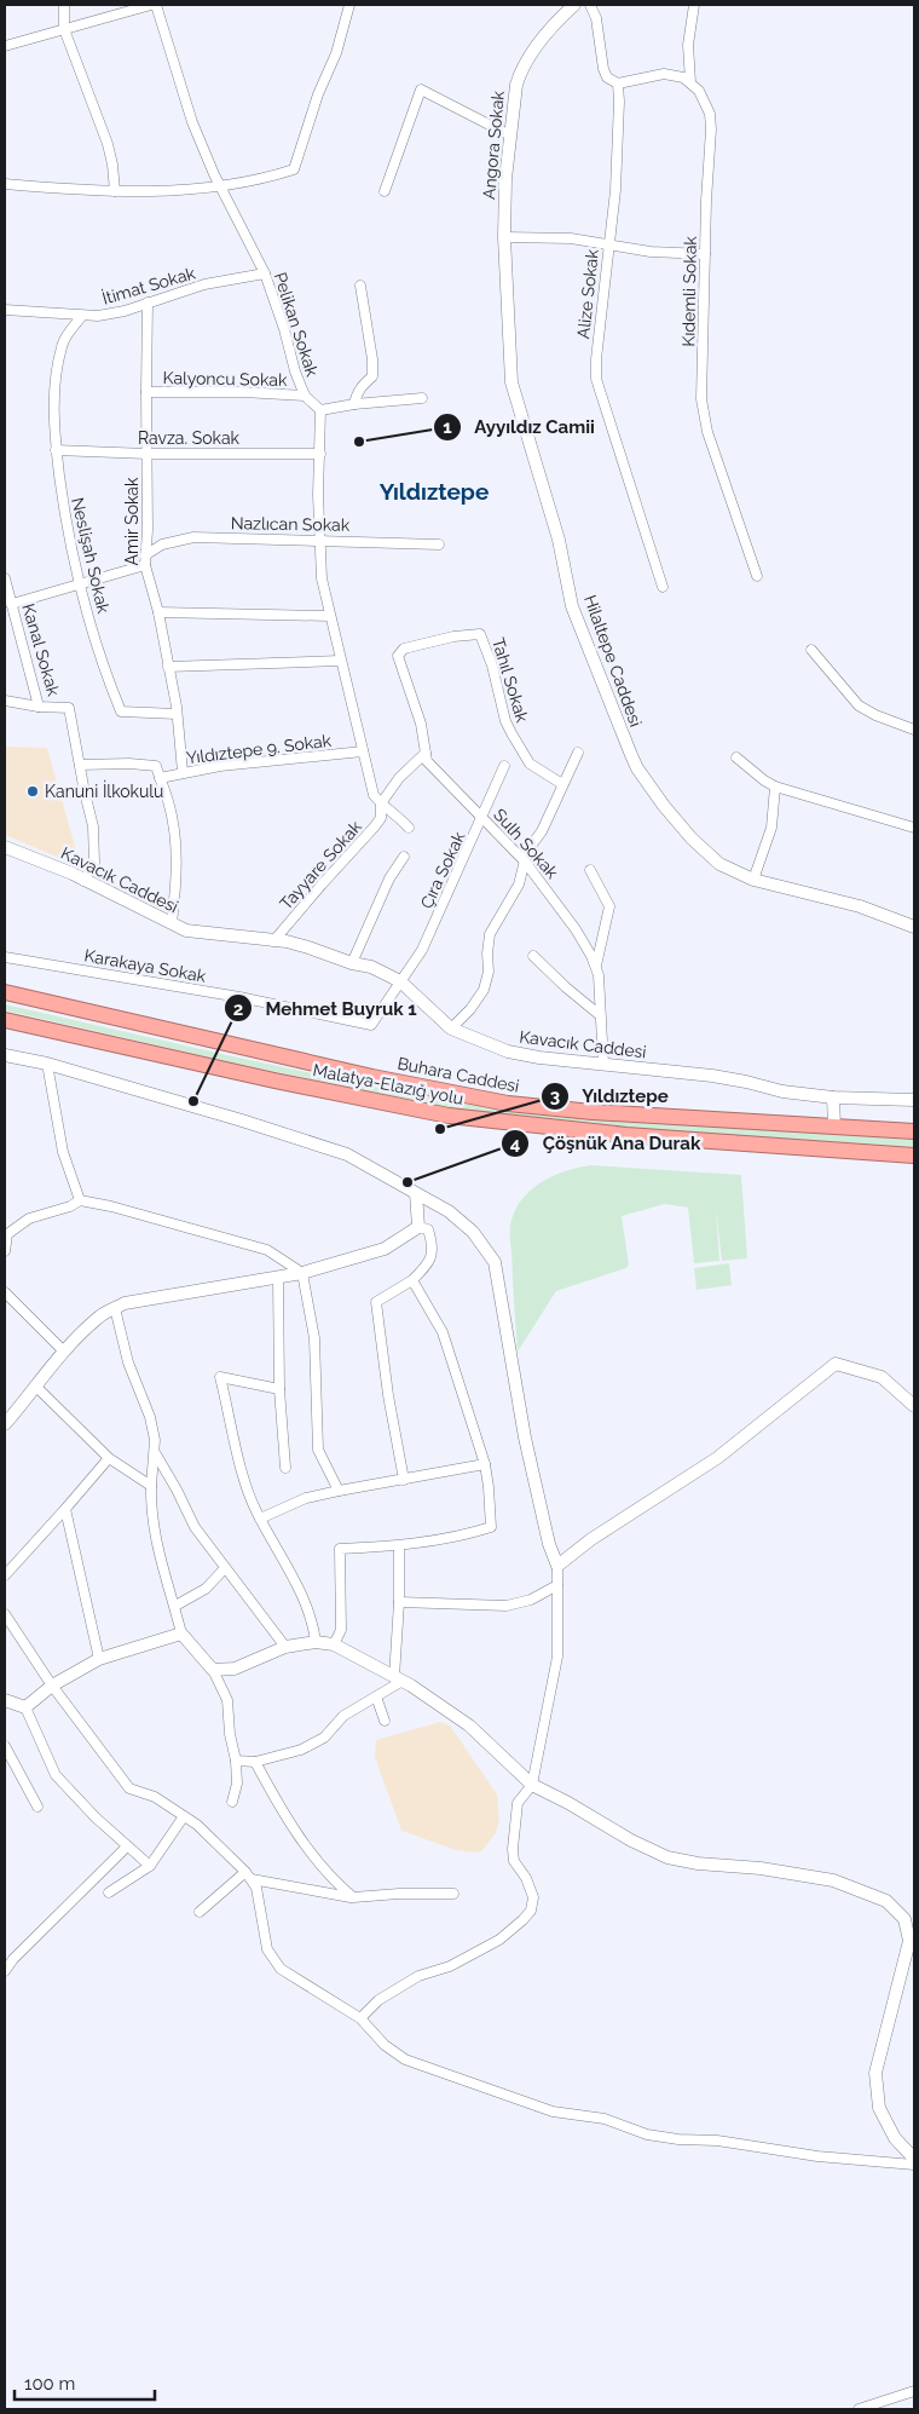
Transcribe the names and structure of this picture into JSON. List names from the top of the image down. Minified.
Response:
{"streets":{"highway":["Buhara Caddesi","Malatya-Elazığ yolu"],"street":["Angora Sokak","İtimat Sokak","Kıdemli Sokak","Alize Sokak","Pelikan Sokak","Kalyoncu Sokak","Ravza. Sokak","Amir Sokak","Nazlıcan Sokak","Neslişah Sokak","Kanal Sokak","Hilaltepe Caddesi","Tahıl Sokak","Yıldıztepe 9. Sokak","Sulh Sokak","Tayyare Sokak","Çıra Sokak","Kavacık Caddesi","Karakaya Sokak"]},"crossings":[["Angora Sokak","Hilaltepe Caddesi"],["İtimat Sokak","Pelikan Sokak"],["İtimat Sokak","Amir Sokak"],["İtimat Sokak","Neslişah Sokak"],["Pelikan Sokak","Kalyoncu Sokak"],["Kalyoncu Sokak","Amir Sokak"],["Ravza. Sokak","Amir Sokak"],["Ravza. Sokak","Neslişah Sokak"],["Amir Sokak","Nazlıcan Sokak"],["Amir Sokak","Neslişah Sokak"],["Amir Sokak","Yıldıztepe 9. Sokak"],["Nazlıcan Sokak","Neslişah Sokak"],["Nazlıcan Sokak","Kanal Sokak"],["Kanal Sokak","Kavacık Caddesi"],["Tahıl Sokak","Sulh Sokak"],["Sulh Sokak","Tayyare Sokak"],["Sulh Sokak","Çıra Sokak"],["Sulh Sokak","Kavacık Caddesi"],["Tayyare Sokak","Kavacık Caddesi"],["Çıra Sokak","Kavacık Caddesi"],["Çıra Sokak","Karakaya Sokak"],["Kavacık Caddesi","Karakaya Sokak"]],"districts":["Yıldıztepe"],"places":["Ayyıldız Camii","Kanuni İlkokulu","Mehmet Buyruk 1","Yıldıztepe","Çöşnük Ana Durak"],"scale_bar":"100 m"}
